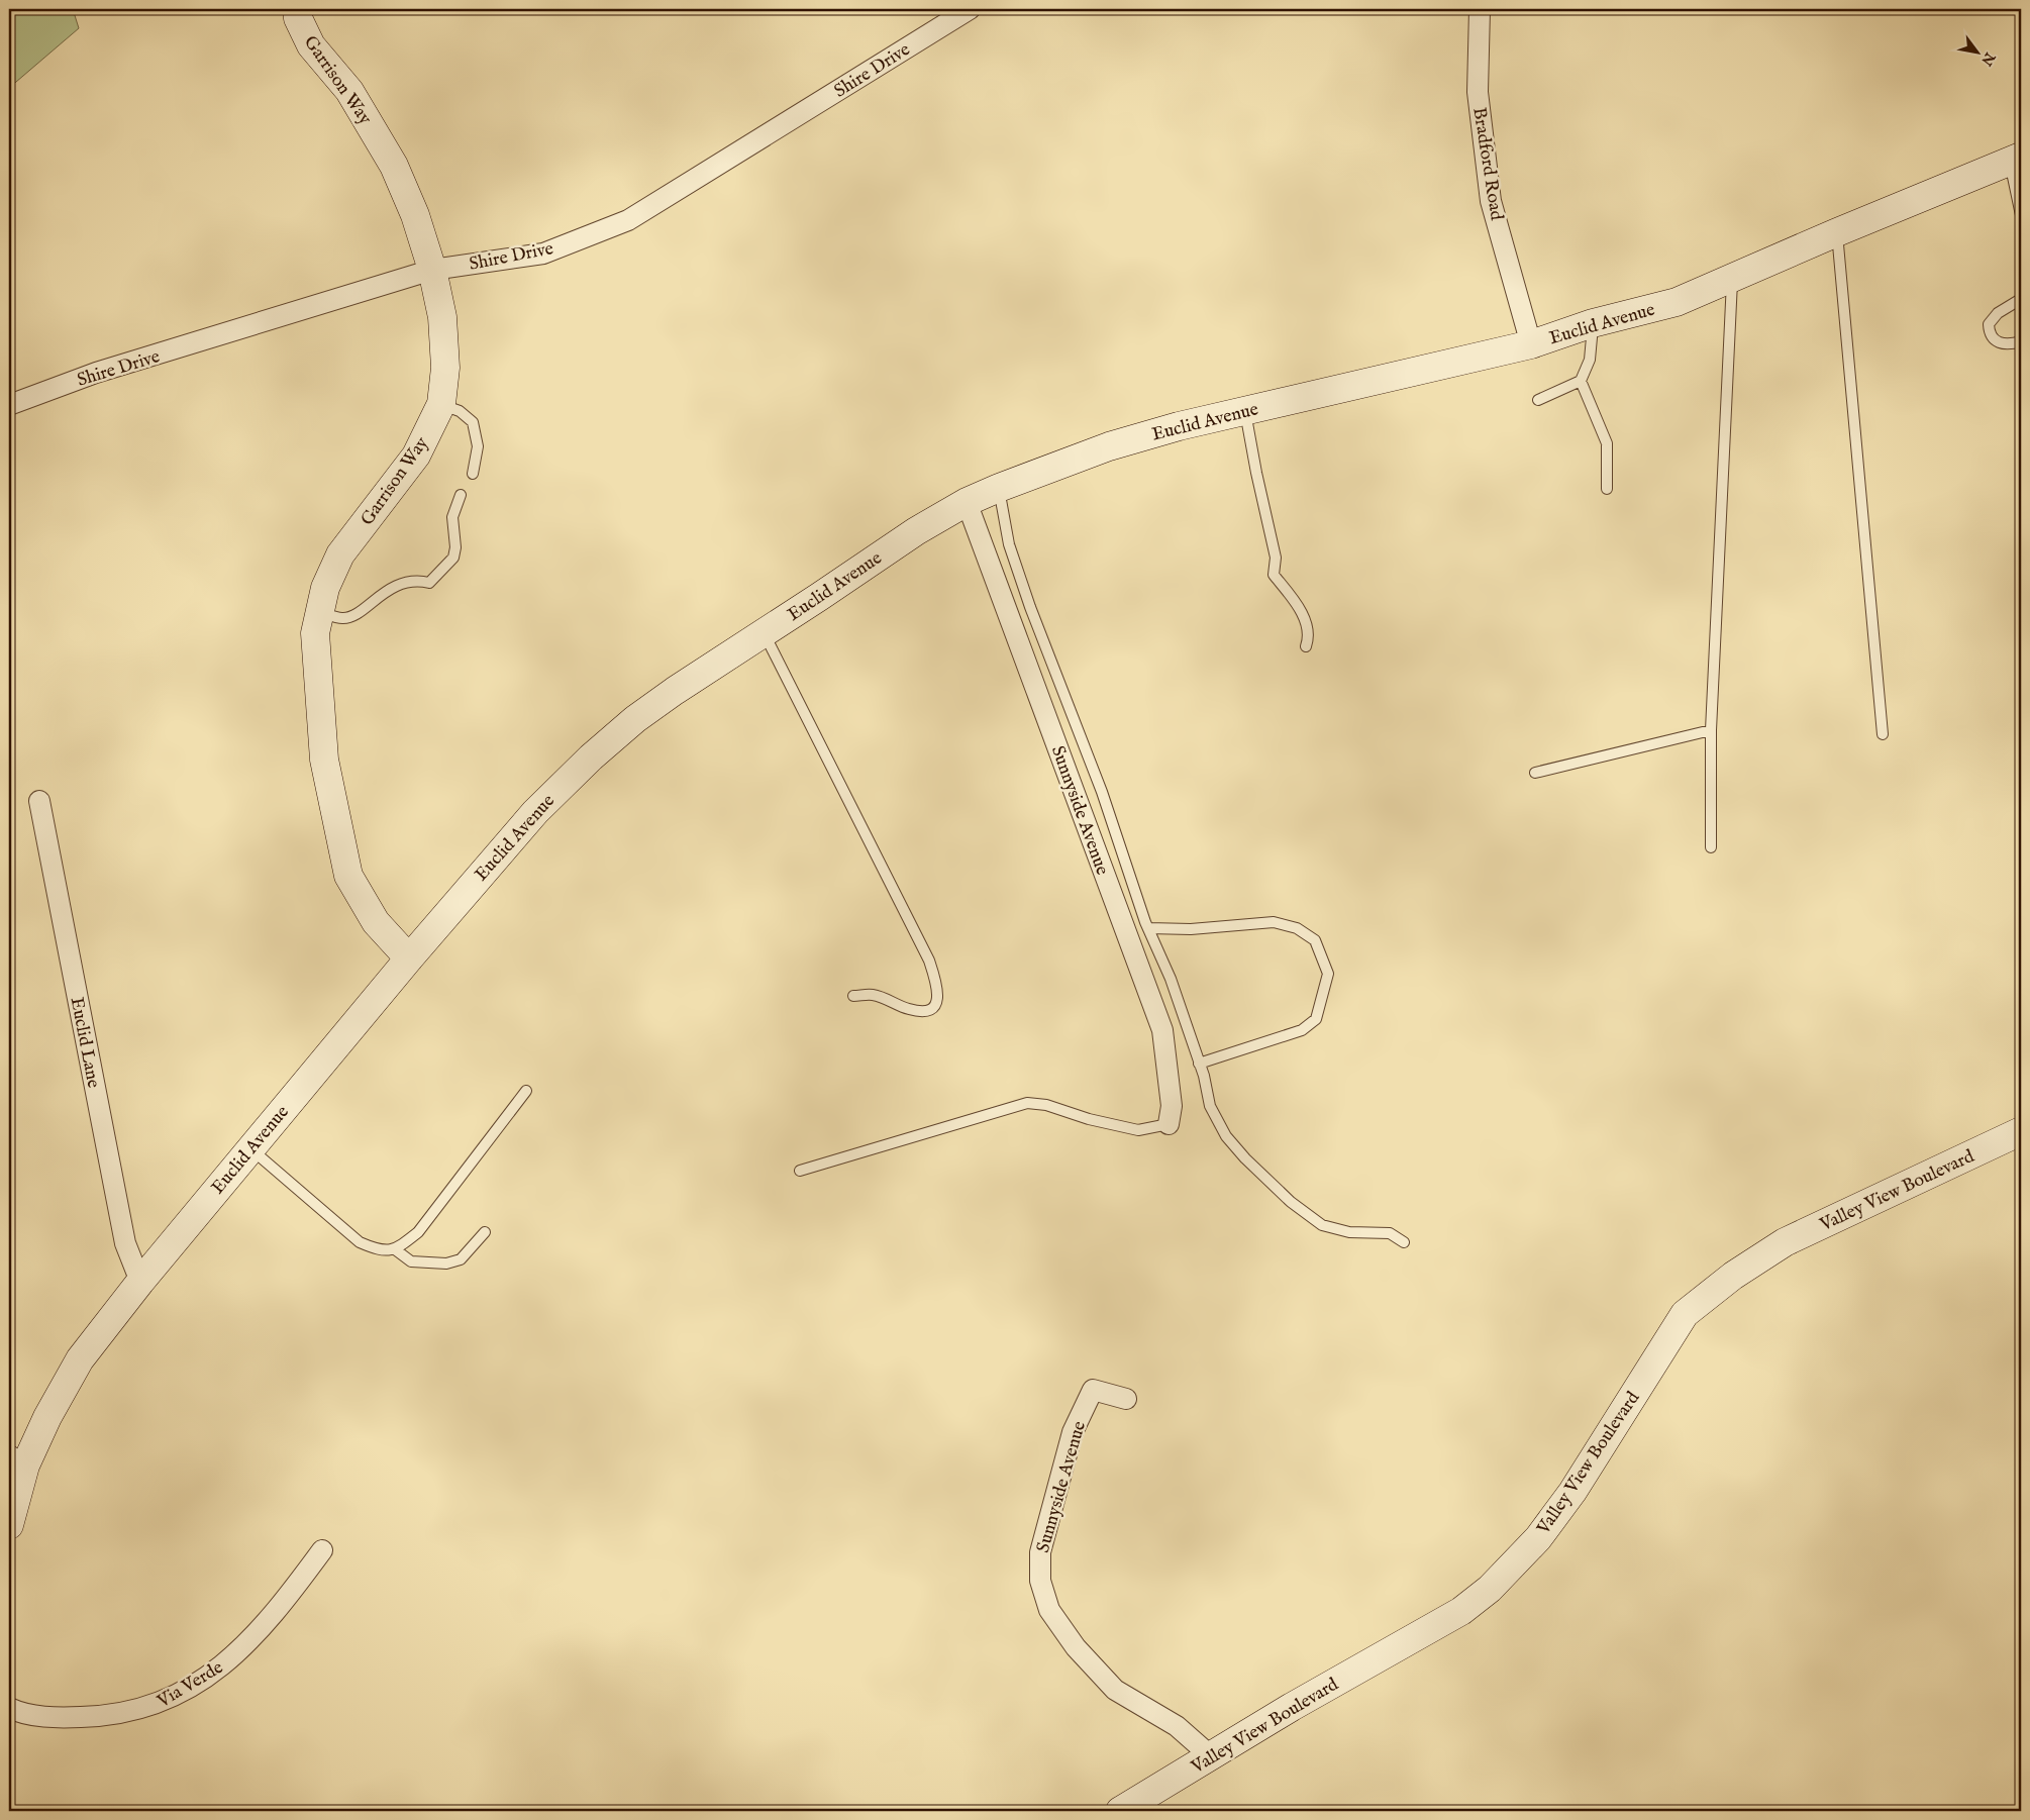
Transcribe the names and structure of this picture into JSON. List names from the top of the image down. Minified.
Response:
{"streets":{"street":["Shire Drive","Garrison Way","Bradford Road","Euclid Avenue","Sunnyside Avenue","Euclid Lane","Valley View Boulevard","Via Verde"]},"crossings":[["Shire Drive","Garrison Way"],["Garrison Way","Euclid Avenue"],["Bradford Road","Euclid Avenue"],["Euclid Avenue","Sunnyside Avenue"],["Euclid Avenue","Euclid Lane"],["Sunnyside Avenue","Valley View Boulevard"]],"north":"bottom right"}
